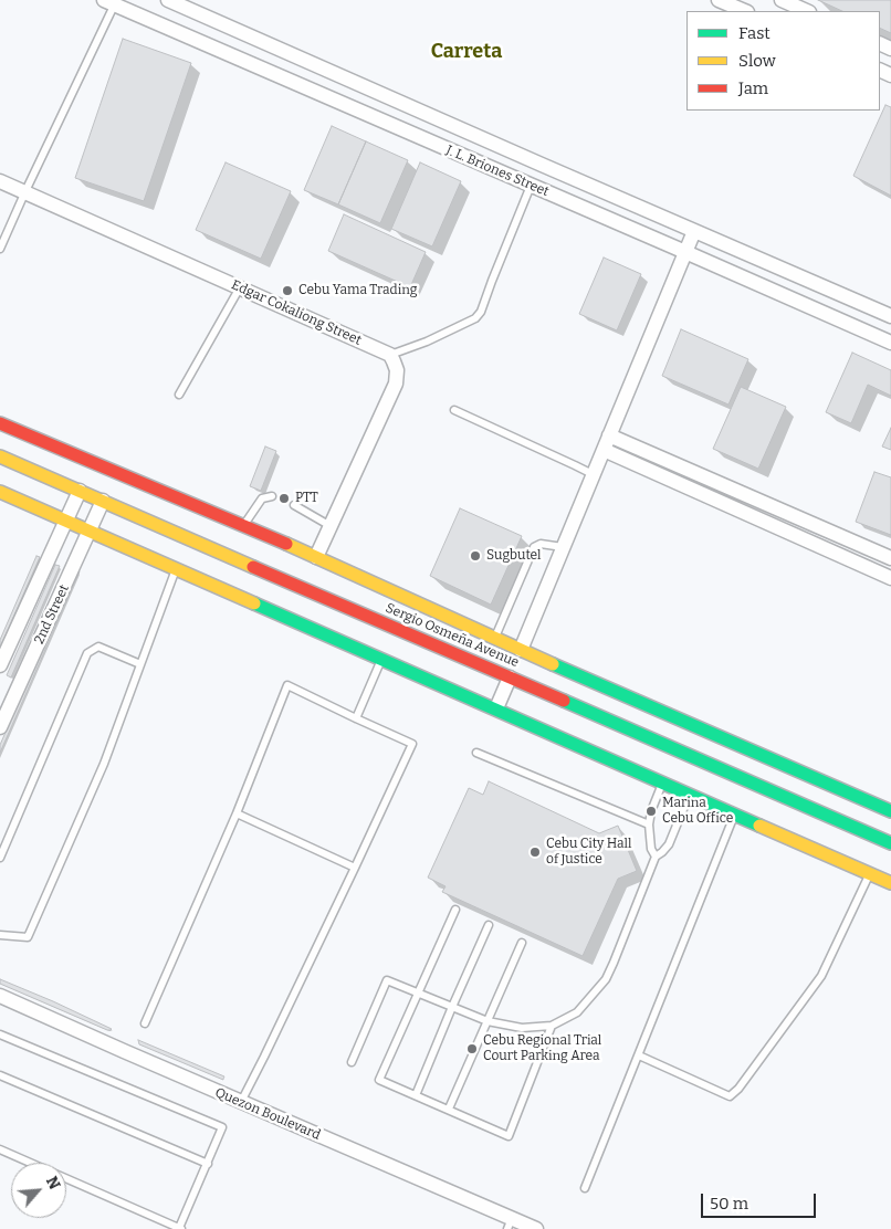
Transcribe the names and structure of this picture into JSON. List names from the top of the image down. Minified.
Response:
{"streets":{"main road":["Sergio Osmeña Avenue"],"street":["J. L. Briones Street","Edgar Cokaliong Street","2nd Street","Quezon Boulevard"]},"crossings":[["2nd Street","Sergio Osmeña Avenue"]],"districts":["Carreta"],"places":["Cebu Yama Trading","PTT","Sugbutel","Marina Cebu Office","Cebu City Hall of Justice","Cebu Regional Trial Court Parking Area"],"legend":["Fast","Slow","Jam"],"scale_bar":"50 m","north":"top right"}
